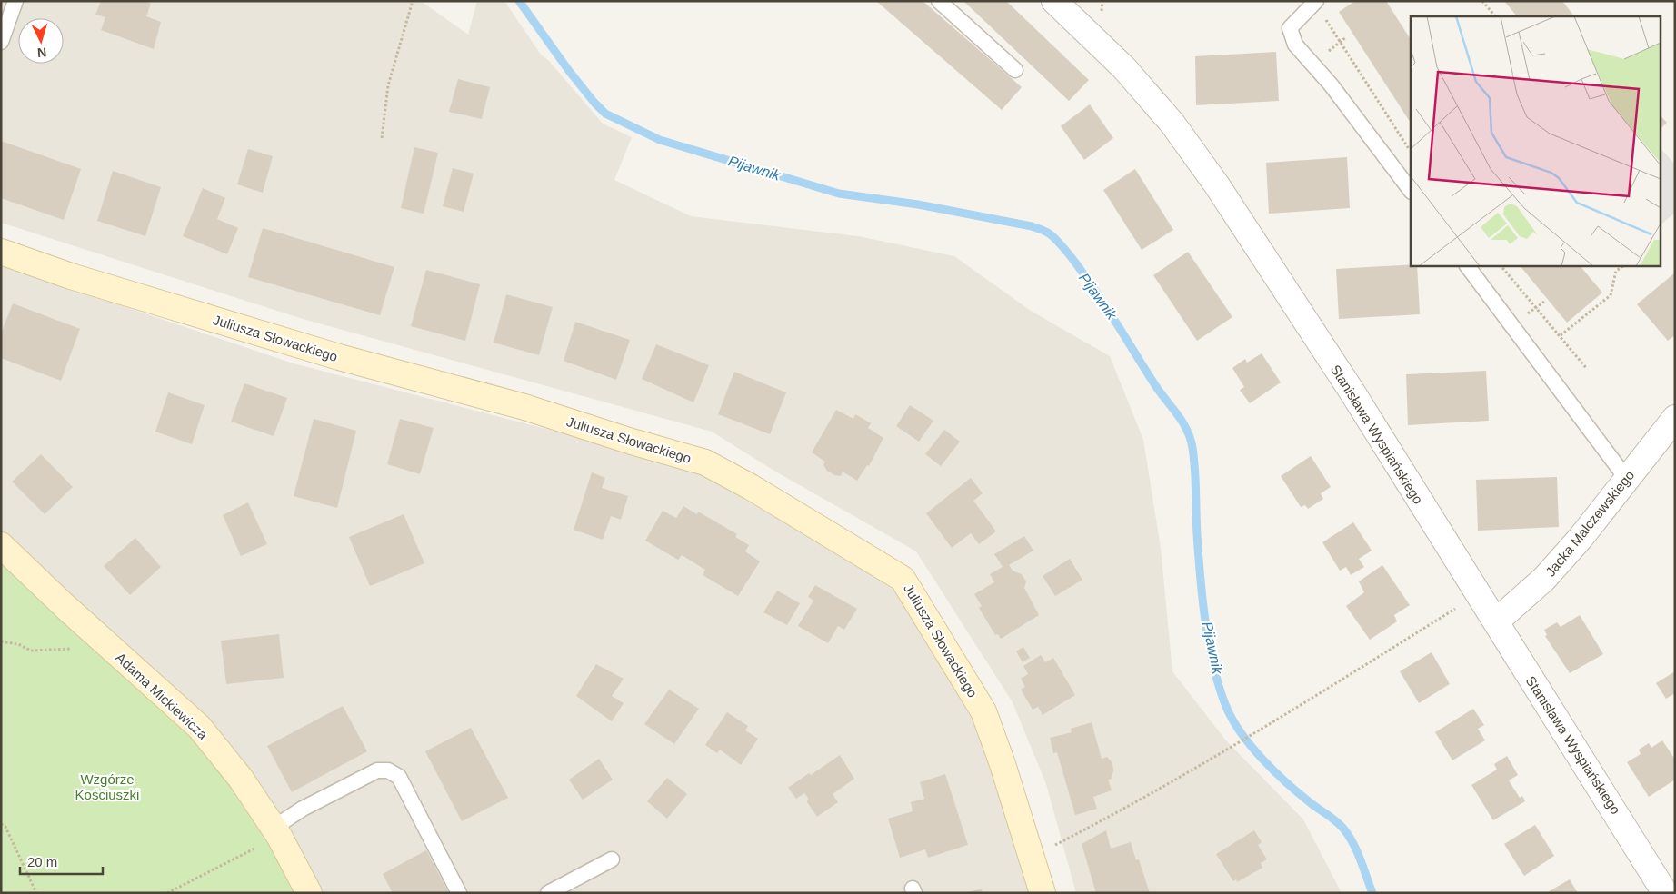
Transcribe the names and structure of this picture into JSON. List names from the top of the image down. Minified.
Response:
{"streets":{"street":["Juliusza Słowackiego","Stanisława Wyspiańskiego","Jacka Malczewskiego","Adama Mickiewicza"]},"crossings":[["Stanisława Wyspiańskiego","Jacka Malczewskiego"]],"water":["Pijawnik"],"parks":["Wzgórze Kościuszki"],"scale_bar":"20 m","north":"bottom"}
